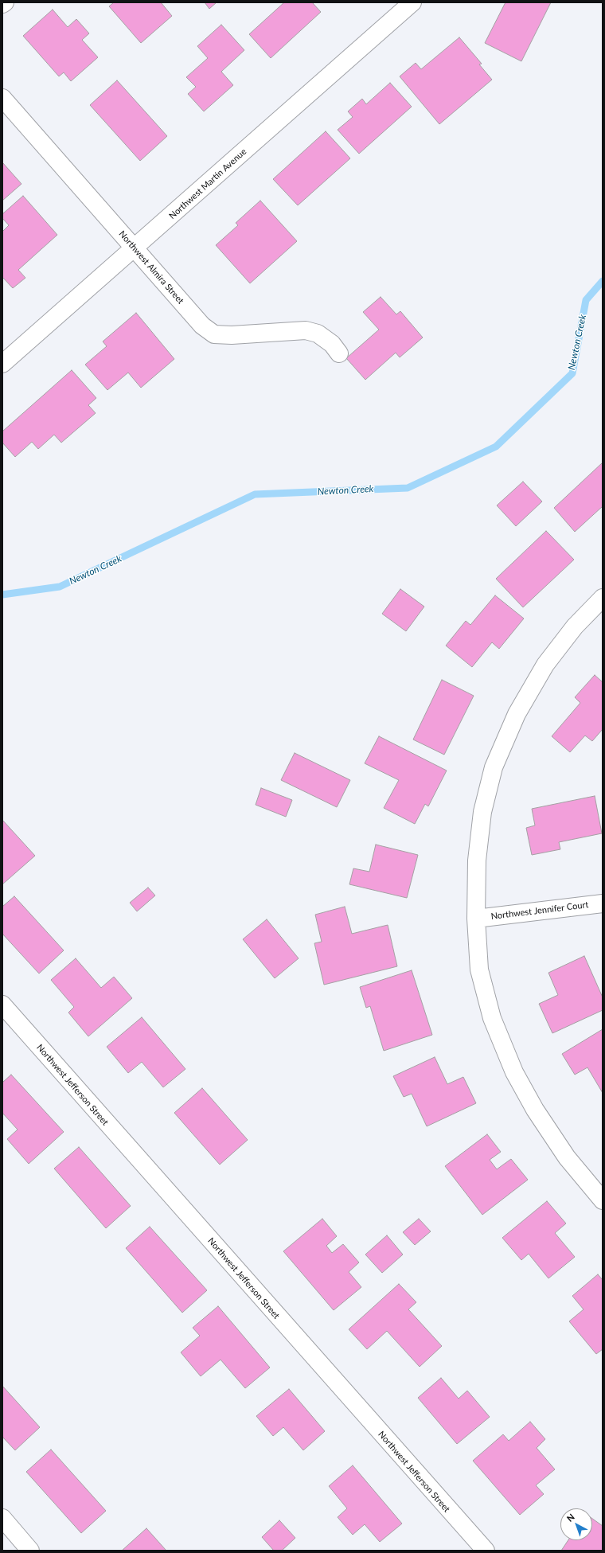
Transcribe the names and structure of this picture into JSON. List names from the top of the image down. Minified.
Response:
{"streets":{"street":["Northwest Martin Avenue","Northwest Almira Street","Northwest Jennifer Court","Northwest Jefferson Street"]},"crossings":[["Northwest Martin Avenue","Northwest Almira Street"]],"water":["Newton Creek"],"north":"top left"}
